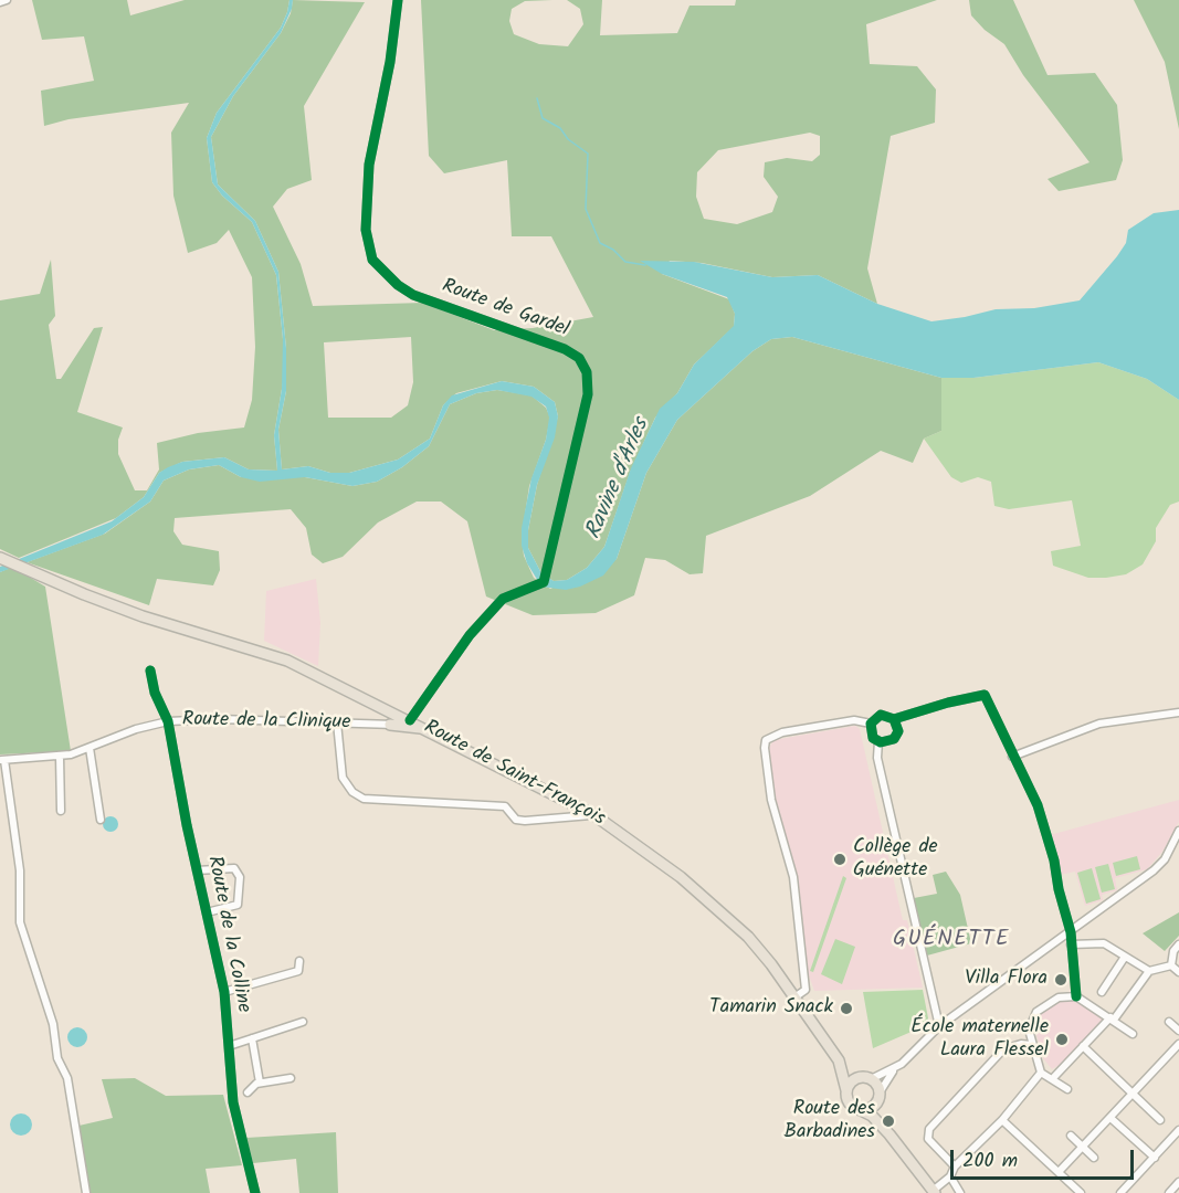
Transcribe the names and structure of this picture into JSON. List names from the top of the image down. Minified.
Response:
{"streets":{"main road":["Route de Saint-François"],"street":["Route de Gardel","Route de la Clinique","Route de la Colline"]},"crossings":[["Route de Gardel","Route de la Clinique"],["Route de Gardel","Route de Saint-François"],["Route de la Clinique","Route de Saint-François"],["Route de la Clinique","Route de la Colline"]],"districts":["GUÉNETTE"],"water":["Ravine d'Arles"],"places":["Collège de Guénette","Villa Flora","Tamarin Snack","École maternelle Laura Flessel","Route des Barbadines"],"scale_bar":"200 m"}
